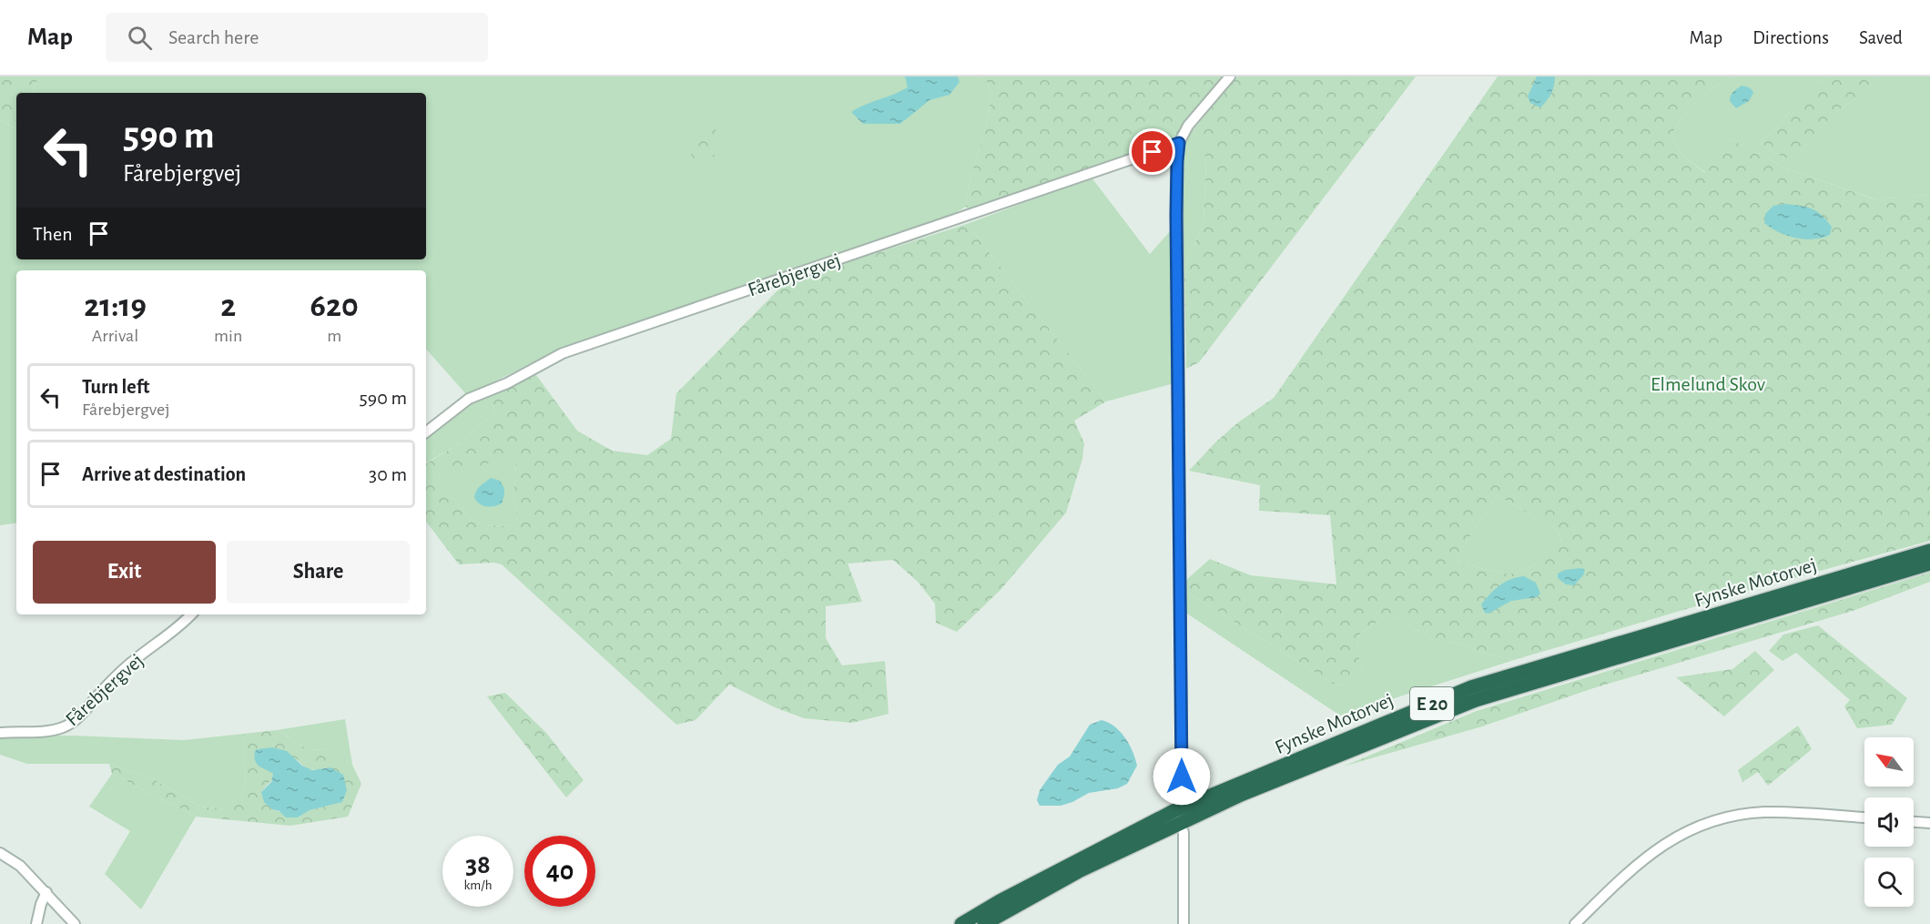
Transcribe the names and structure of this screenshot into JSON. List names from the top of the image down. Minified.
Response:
{"streets":{"highway":["Fynske Motorvej","E 20"],"street":["Fårebjergvej"]},"parks":["Elmelund Skov"],"north":"top left","page":{"header":"Map","search":"Search here","nav":["Map","Directions","Saved"],"turn":["590 m","Fårebjergvej"],"then":"Then","eta":["21:19","Arrival","2","min","620","m"],"list":[{"name":"Turn left","note":"Fårebjergvej","value":"590 m"},{"name":"Arrive at destination","value":"30 m"}],"buttons":["Exit","Share"],"speed":"38 km/h","limit":"40"}}
